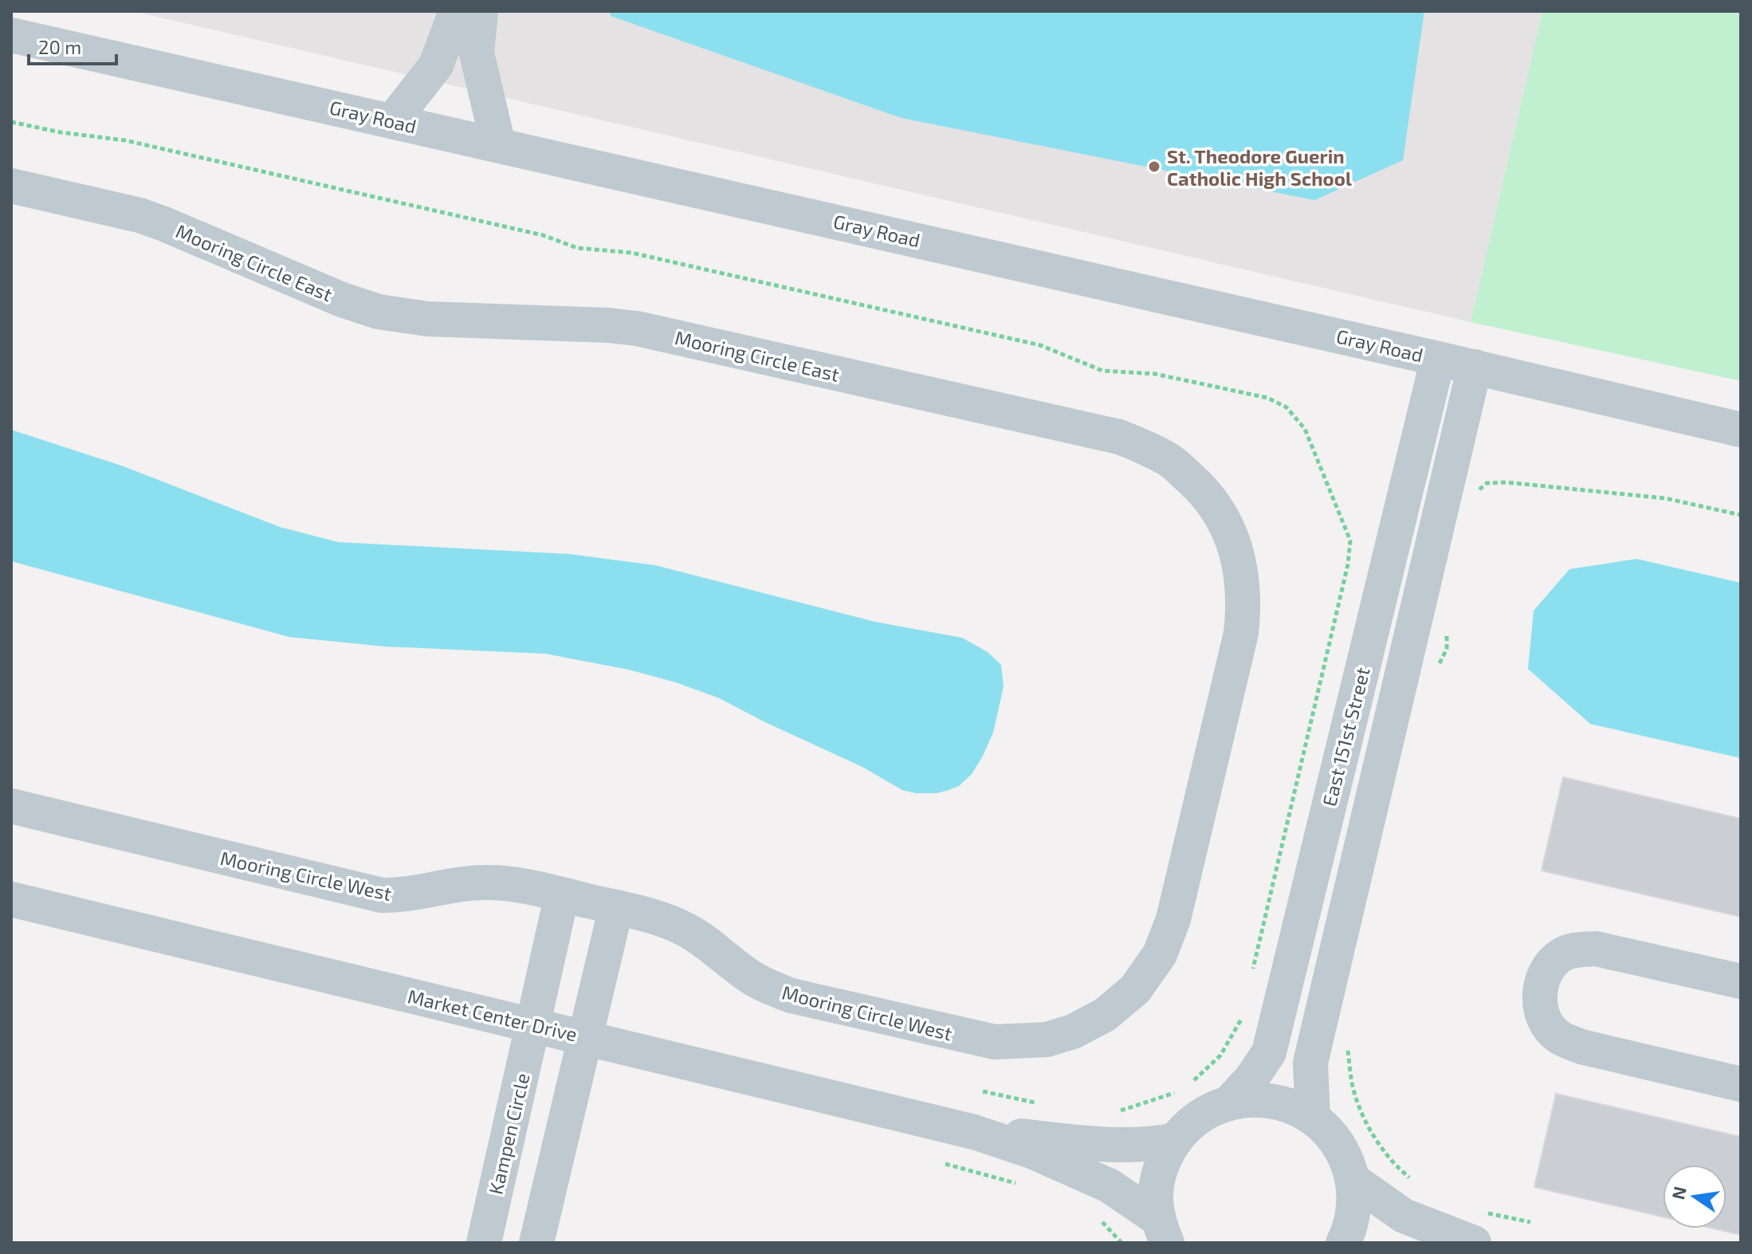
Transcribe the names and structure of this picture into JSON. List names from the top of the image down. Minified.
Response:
{"streets":{"street":["Gray Road","Mooring Circle East","East 151st Street","Mooring Circle West","Market Center Drive","Kampen Circle"]},"crossings":[["Gray Road","East 151st Street"],["Mooring Circle East","Mooring Circle West"],["Mooring Circle West","Kampen Circle"],["Market Center Drive","Kampen Circle"]],"places":["St. Theodore Guerin Catholic High School"],"scale_bar":"20 m","north":"left"}
